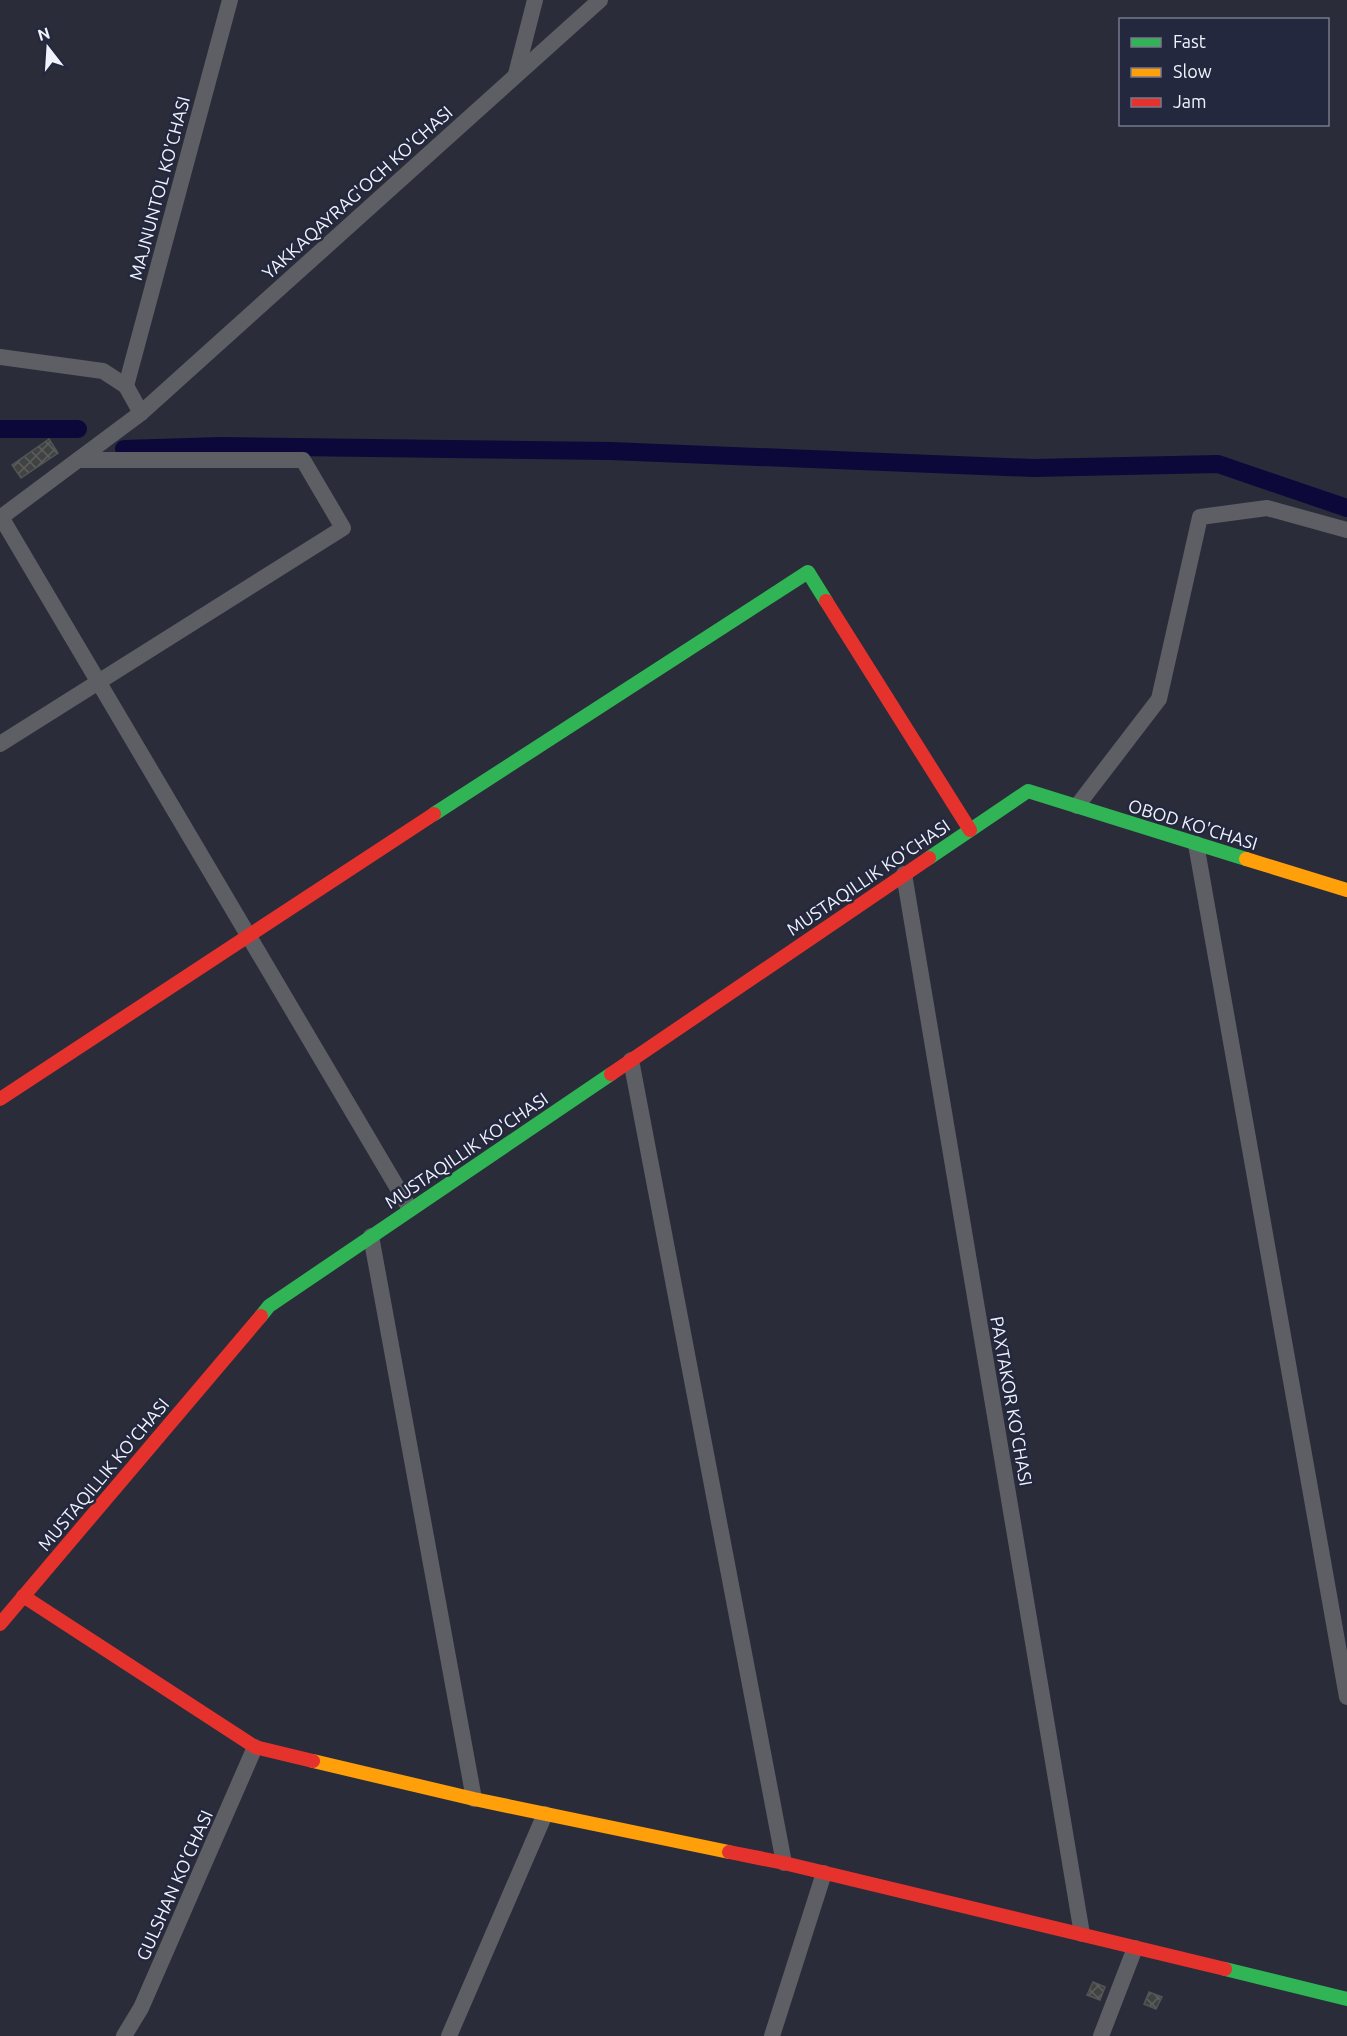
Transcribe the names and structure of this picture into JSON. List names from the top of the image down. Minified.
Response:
{"streets":{"street":["MAJNUNTOL KO'CHASI","YAKKAQAYRAG'OCH KO'CHASI","OBOD KO'CHASI","MUSTAQILLIK KO'CHASI","PAXTAKOR KO'CHASI","GULSHAN KO'CHASI"]},"crossings":[["OBOD KO'CHASI","MUSTAQILLIK KO'CHASI"],["MUSTAQILLIK KO'CHASI","PAXTAKOR KO'CHASI"]],"legend":["Fast","Slow","Jam"],"north":"top"}
